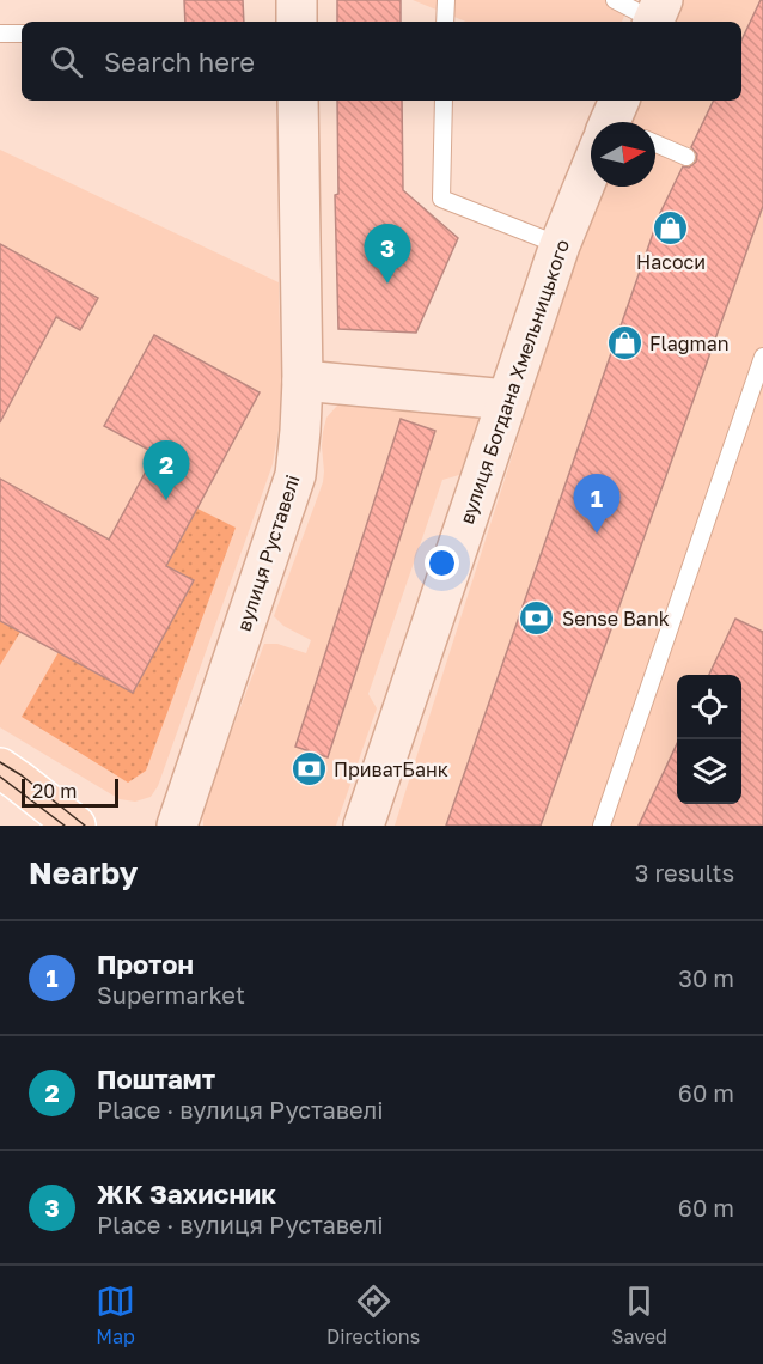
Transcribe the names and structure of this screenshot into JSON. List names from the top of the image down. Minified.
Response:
{"streets":{"street":["вулиця Богдана Хмельницького","вулиця Руставелі"]},"places":{"shop":["Насоси","Flagman"],"bank":["Sense Bank","ПриватБанк"]},"scale_bar":"20 m","north":"right","page":{"search":"Search here","pins":["3","2","1"],"scale":"20 m","heading":["Nearby","3 results"],"list":[{"mark":"1","name":"Протон","note":"Supermarket","value":"30 m"},{"mark":"2","name":"Поштамт","note":"Place · вулиця Руставелі","value":"60 m"},{"mark":"3","name":"ЖК Захисник","note":"Place · вулиця Руставелі","value":"60 m"}],"nav":["Map","Directions","Saved"]}}
